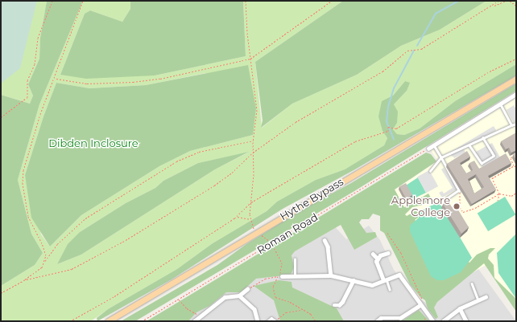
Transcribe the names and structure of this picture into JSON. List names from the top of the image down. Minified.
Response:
{"streets":{"main road":["Hythe Bypass"],"path":["Roman Road"]},"parks":["Dibden Inclosure"],"places":["Applemore College"]}
